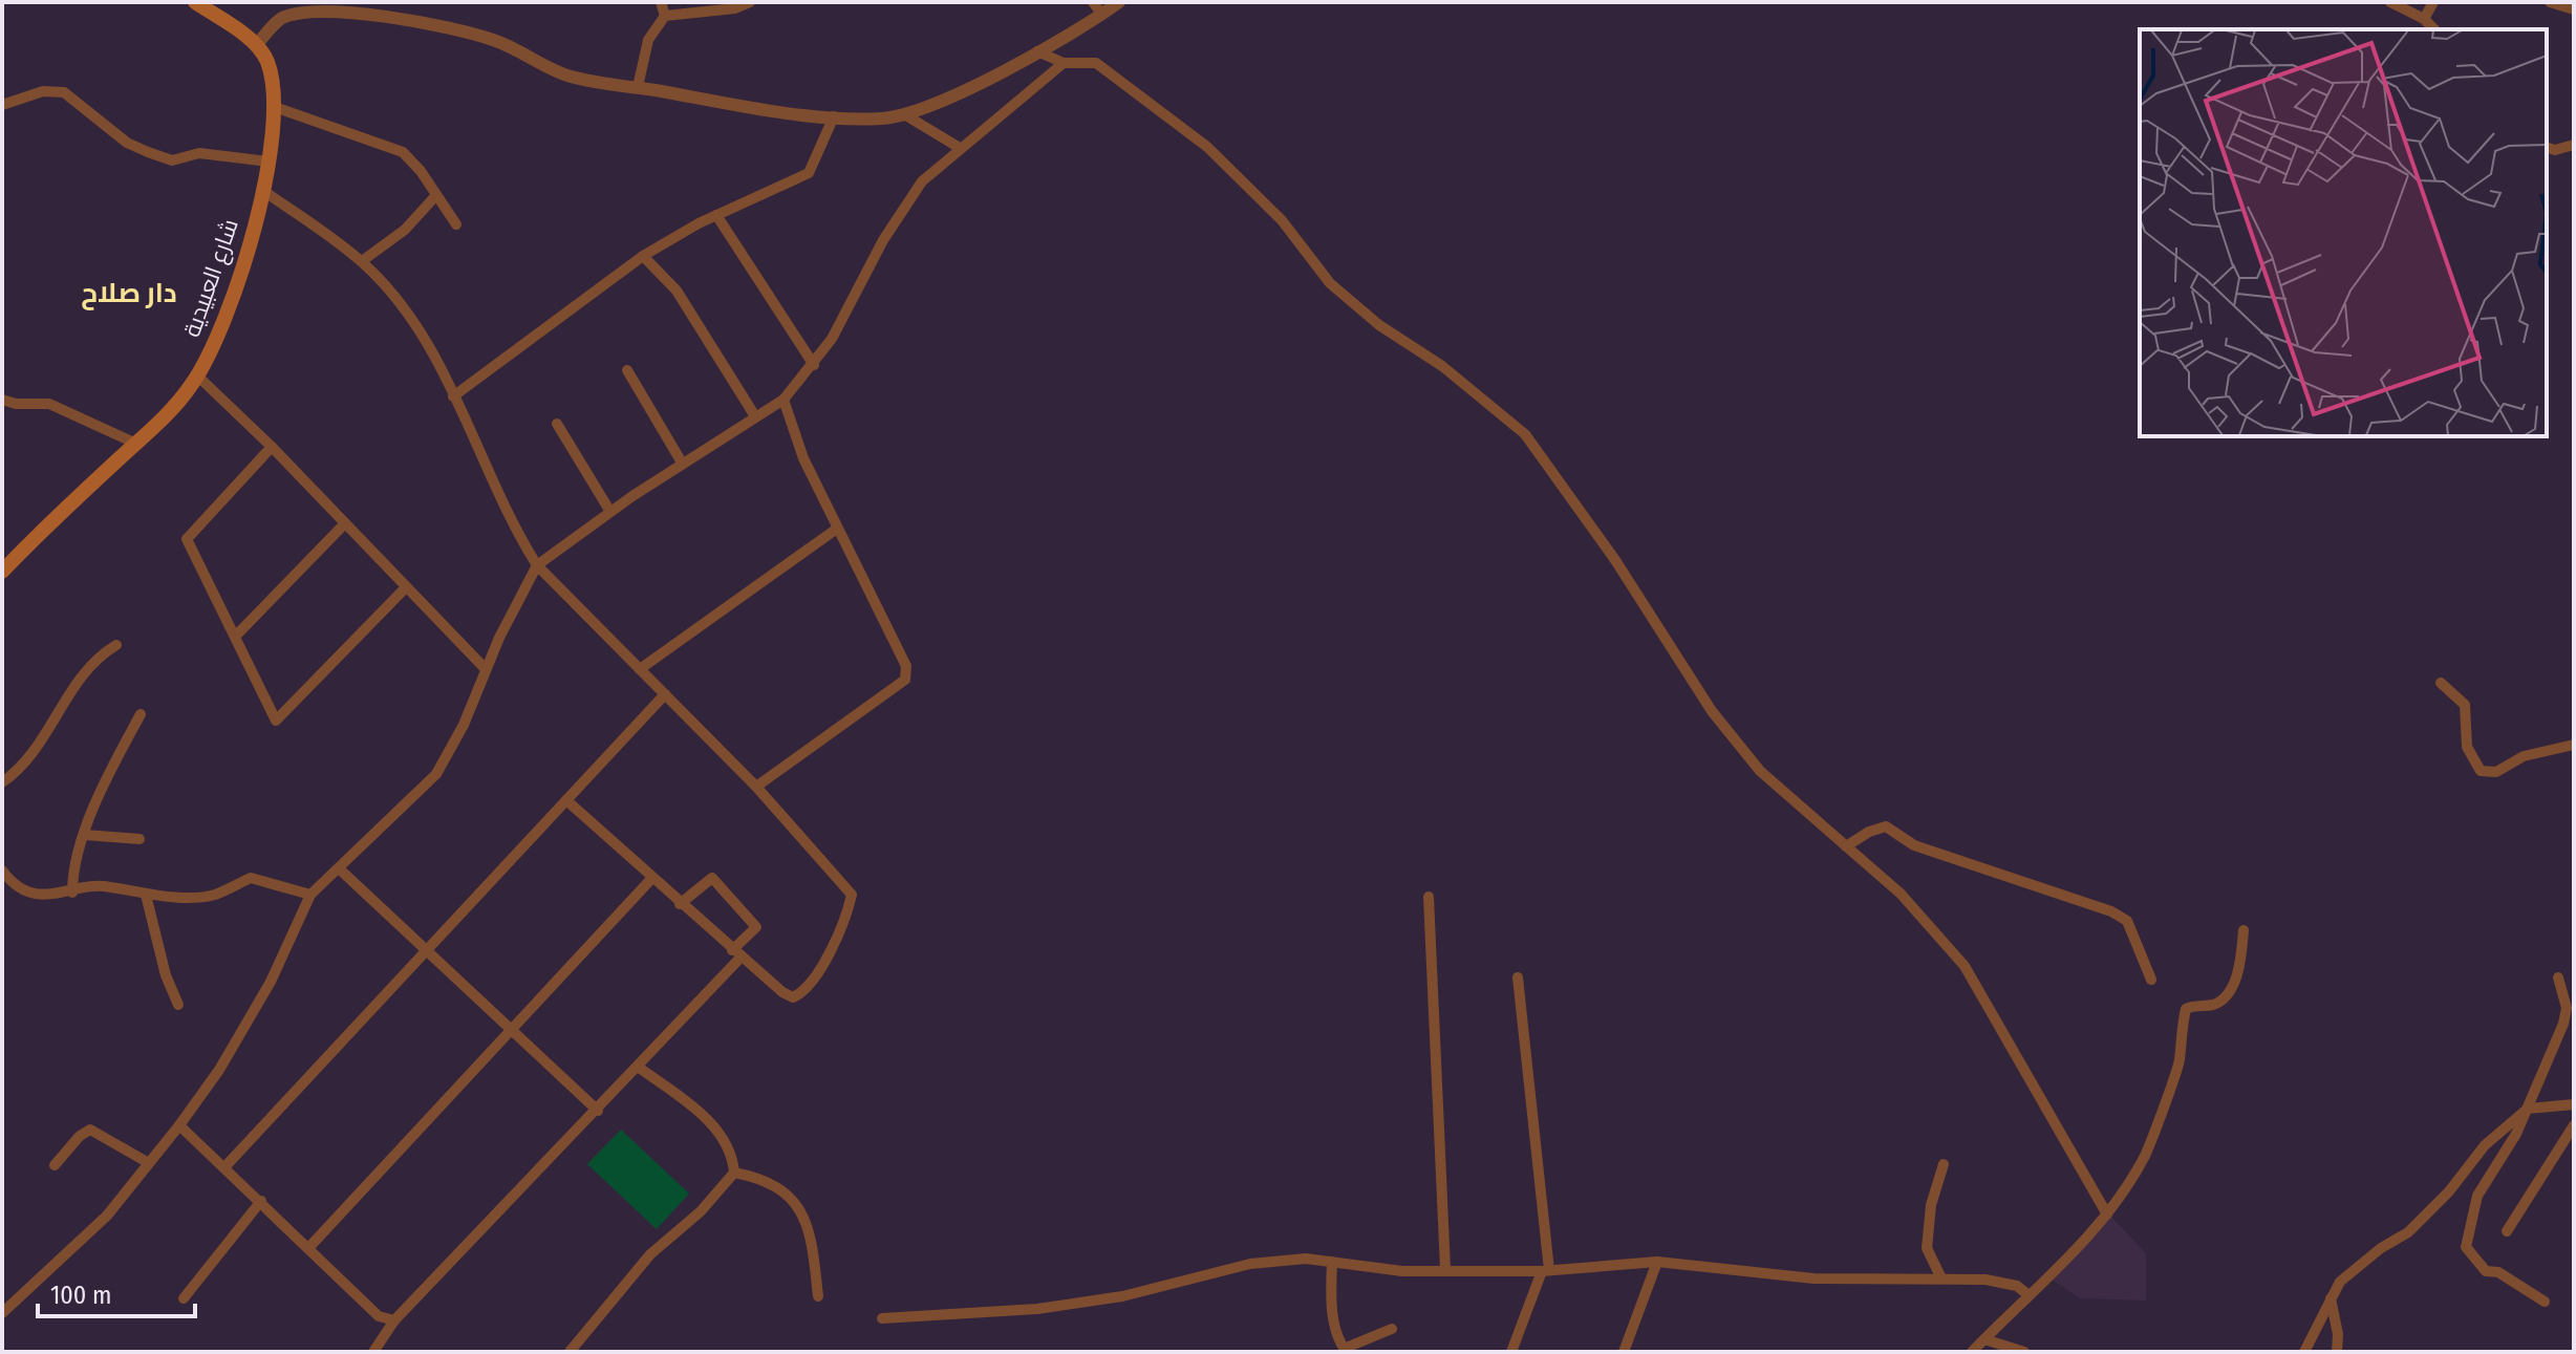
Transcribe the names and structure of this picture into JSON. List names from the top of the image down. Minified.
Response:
{"streets":{"main road":["شارع العبيدية"]},"districts":["دار صلاح"],"scale_bar":"100 m"}
